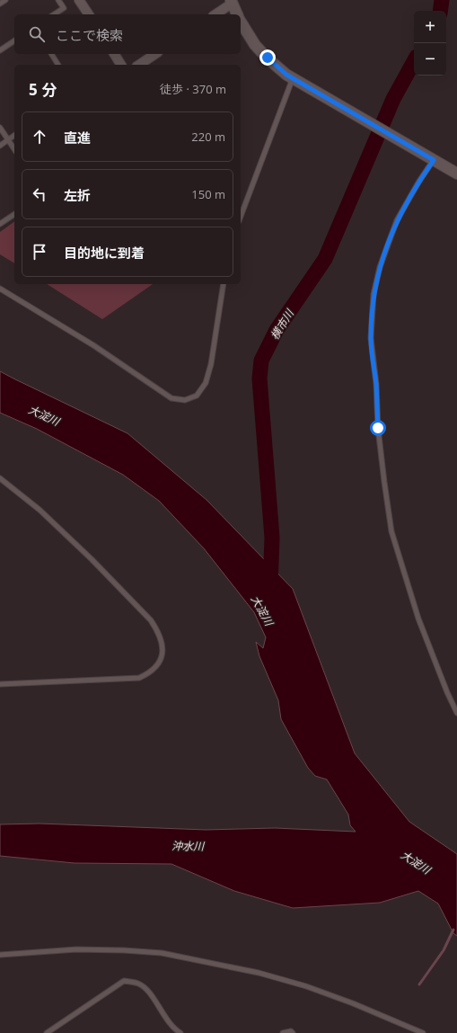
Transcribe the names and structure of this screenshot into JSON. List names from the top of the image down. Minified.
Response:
{"water":["横市川","大淀川","沖水川"],"page":{"map_buttons":["+","−"],"search":"ここで検索","heading":["5 分","徒歩 · 370 m"],"list":[["直進","220 m"],["左折","150 m"],"目的地に到着"]}}
